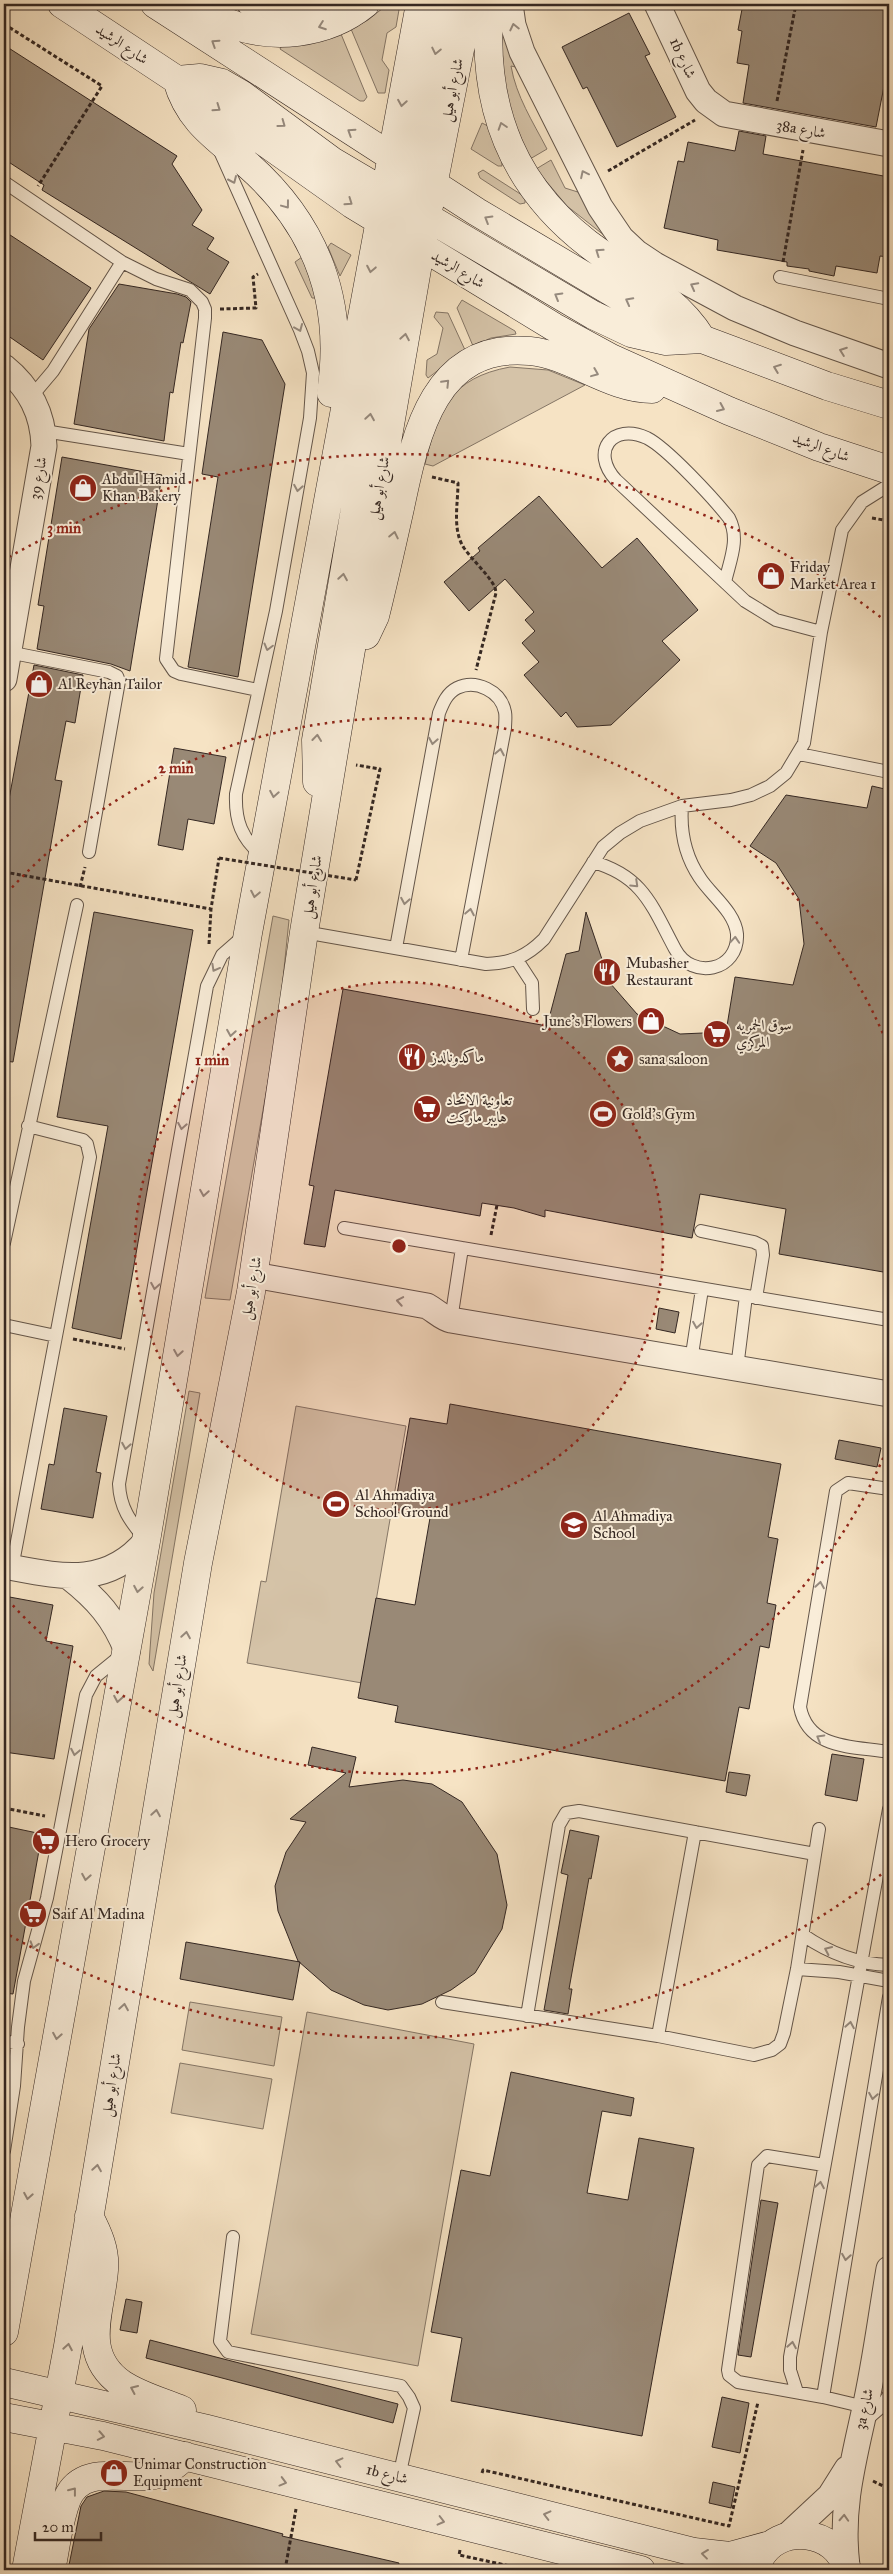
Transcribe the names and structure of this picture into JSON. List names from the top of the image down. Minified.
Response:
{"streets":{"main road":["شارع الرشيد","1b شارع","شارع أبو هيل"],"street":["38a شارع","شارع 39","3a شارع"]},"crossings":[["شارع الرشيد","شارع أبو هيل"],["1b شارع","شارع أبو هيل"],["1b شارع","38a شارع"],["1b شارع","3a شارع"]],"one_way":["1b شارع"],"places":{"shop":["Abdul Hamid Khan Bakery","Friday Market Area 1","Al Reyhan Tailor","June's Flowers","Unimar Construction Equipment"],"restaurant":["Mubasher Restaurant","ماكدونالدز"],"supermarket":["سوق الحمريه المركزي","تعاونية الاتحاد هايبر ماركت","Hero Grocery","Saif Al Madina"],"place":["sana saloon"],"sports":["Gold's Gym","Al Ahmadiya School Ground"],"school or university":["Al Ahmadiya School"]},"scale_bar":"20 m","rings":["3 min","2 min","1 min"]}
